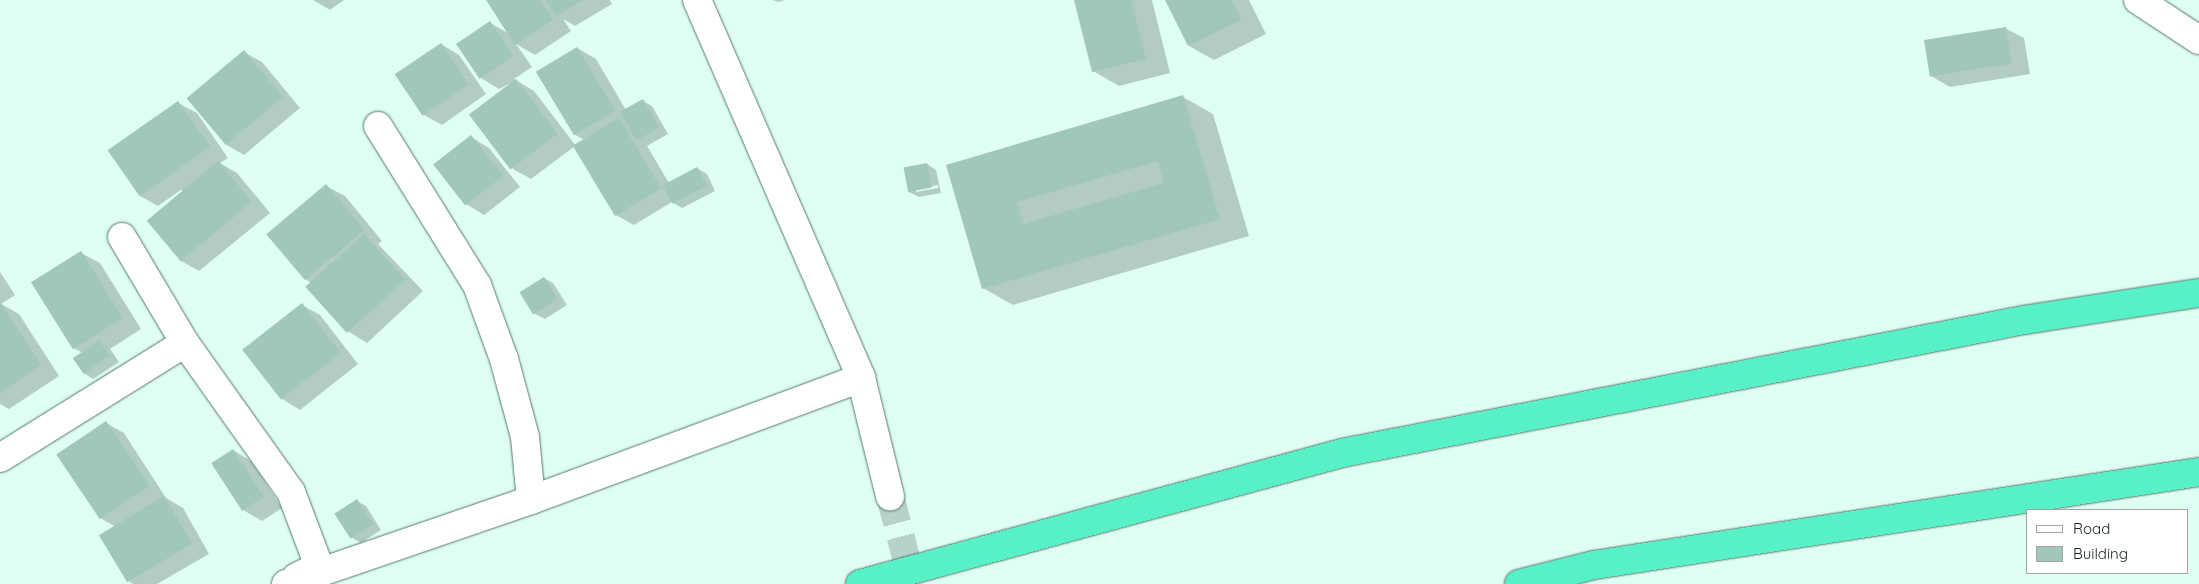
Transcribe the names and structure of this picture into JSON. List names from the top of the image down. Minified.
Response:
{"legend":["Road","Building"]}
